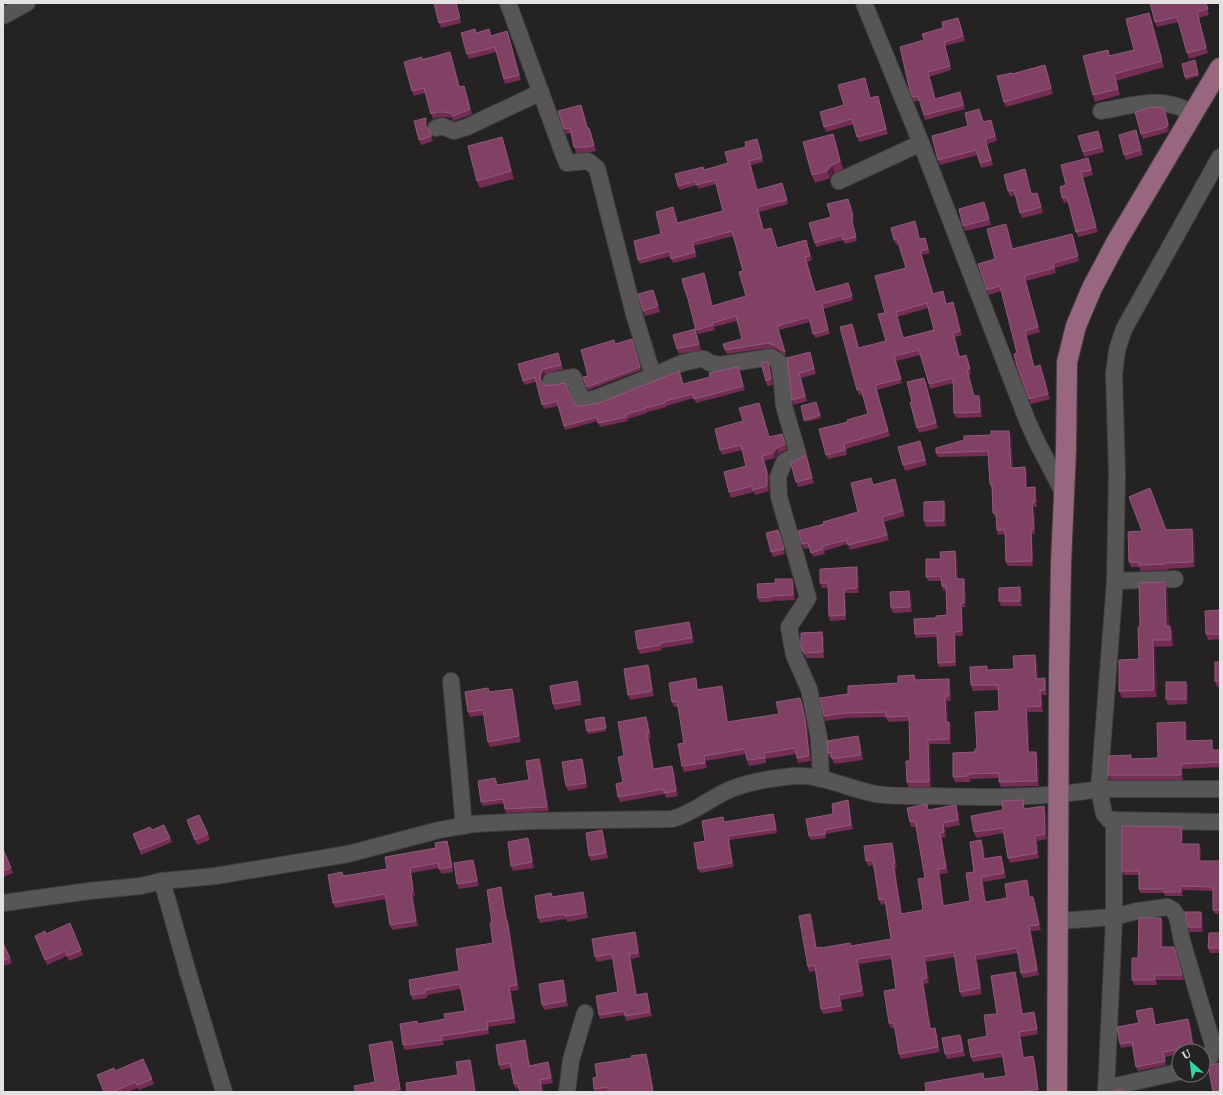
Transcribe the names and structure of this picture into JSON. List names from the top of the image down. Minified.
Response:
{"north":"top left"}
